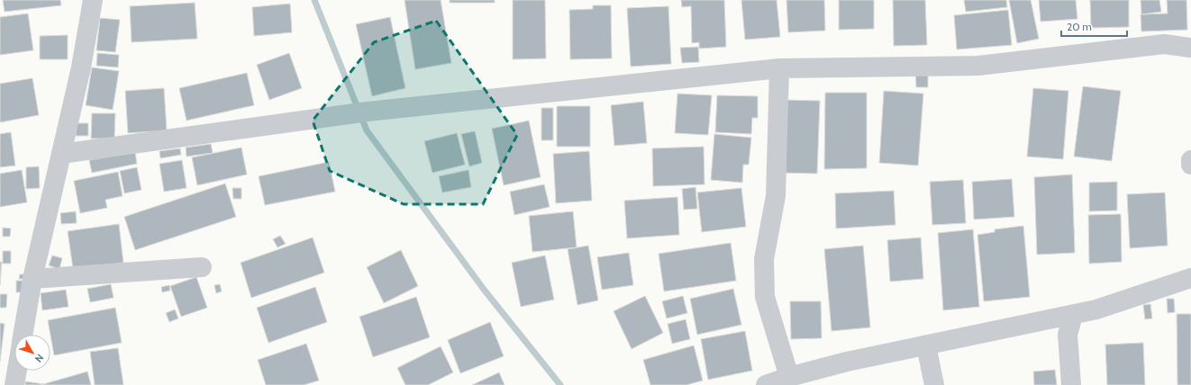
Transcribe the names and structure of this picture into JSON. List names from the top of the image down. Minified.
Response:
{"scale_bar":"20 m","north":"bottom right"}
